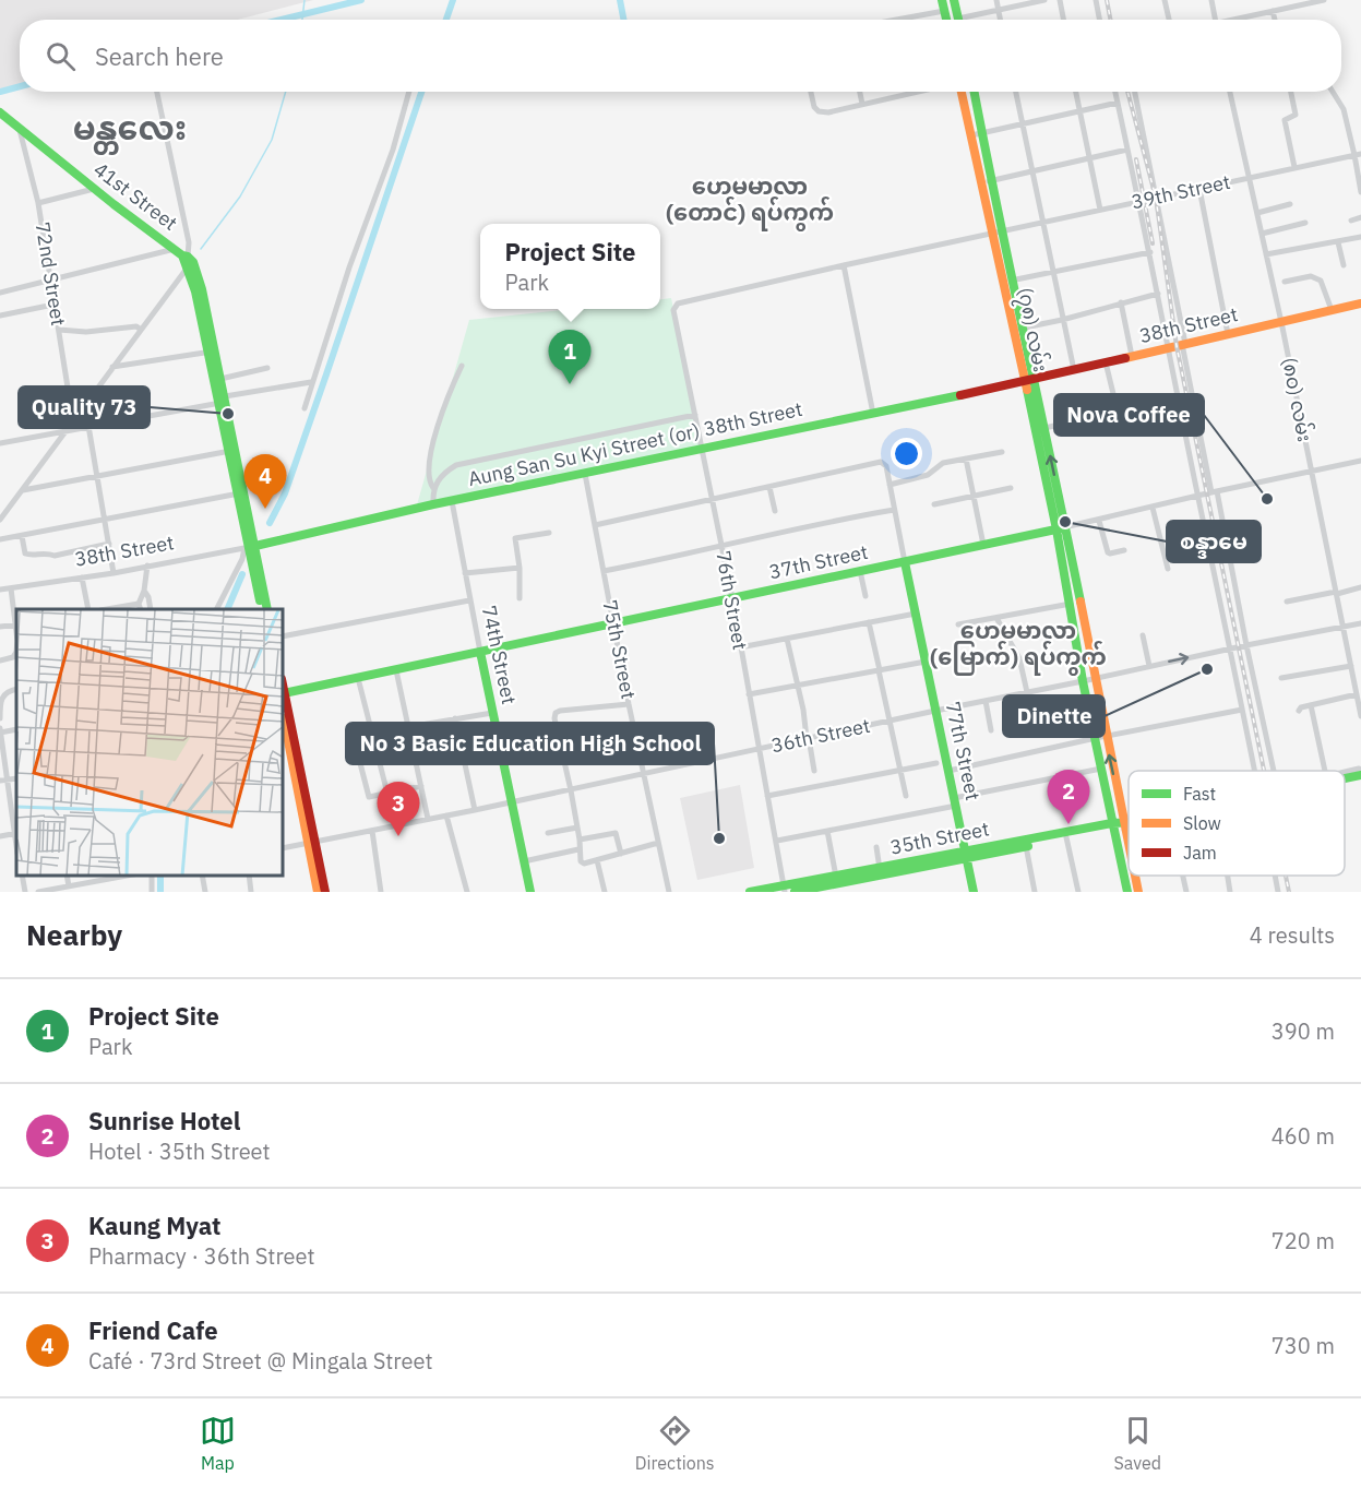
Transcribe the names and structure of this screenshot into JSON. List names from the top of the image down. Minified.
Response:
{"streets":{"main road":["41st Street","38th Street","(၇၈) လမ်း","Aung San Su Kyi Street (or) 38th Street","37th Street","74th Street","77th Street","35th Street"],"street":["39th Street","72nd Street","(၈၀) လမ်း","76th Street","75th Street","36th Street"]},"crossings":[["39th Street","(၇၈) လမ်း"],["39th Street","(၈၀) လမ်း"],["39th Street","76th Street"],["41st Street","72nd Street"],["38th Street","(၇၈) လမ်း"],["38th Street","(၈၀) လမ်း"],["38th Street","Aung San Su Kyi Street (or) 38th Street"],["(၇၈) လမ်း","Aung San Su Kyi Street (or) 38th Street"],["(၇၈) လမ်း","37th Street"],["(၇၈) လမ်း","36th Street"],["(၇၈) လမ်း","35th Street"],["(၈၀) လမ်း","37th Street"],["(၈၀) လမ်း","36th Street"],["Aung San Su Kyi Street (or) 38th Street","76th Street"],["Aung San Su Kyi Street (or) 38th Street","75th Street"],["Aung San Su Kyi Street (or) 38th Street","74th Street"],["37th Street","76th Street"],["37th Street","75th Street"],["37th Street","74th Street"],["37th Street","77th Street"],["76th Street","36th Street"],["76th Street","35th Street"],["75th Street","36th Street"],["74th Street","36th Street"],["36th Street","77th Street"],["77th Street","35th Street"]],"districts":["မန္တလေး","ဟေမမာလာ (တောင်) ရပ်ကွက်","ဟေမမာလာ (မြောက်) ရပ်ကွက်"],"places":["Quality 73","Nova Coffee","စန္ဒာမေ","Dinette","No 3 Basic Education High School"],"legend":["Fast","Slow","Jam"],"page":{"search":"Search here","popup":["Project Site","Park"],"pins":["1","4","2","3"],"heading":["Nearby","4 results"],"list":[{"mark":"1","name":"Project Site","note":"Park","value":"390 m"},{"mark":"2","name":"Sunrise Hotel","note":"Hotel · 35th Street","value":"460 m"},{"mark":"3","name":"Kaung Myat","note":"Pharmacy · 36th Street","value":"720 m"},{"mark":"4","name":"Friend Cafe","note":"Café · 73rd Street @ Mingala Street","value":"730 m"}],"nav":["Map","Directions","Saved"]}}
